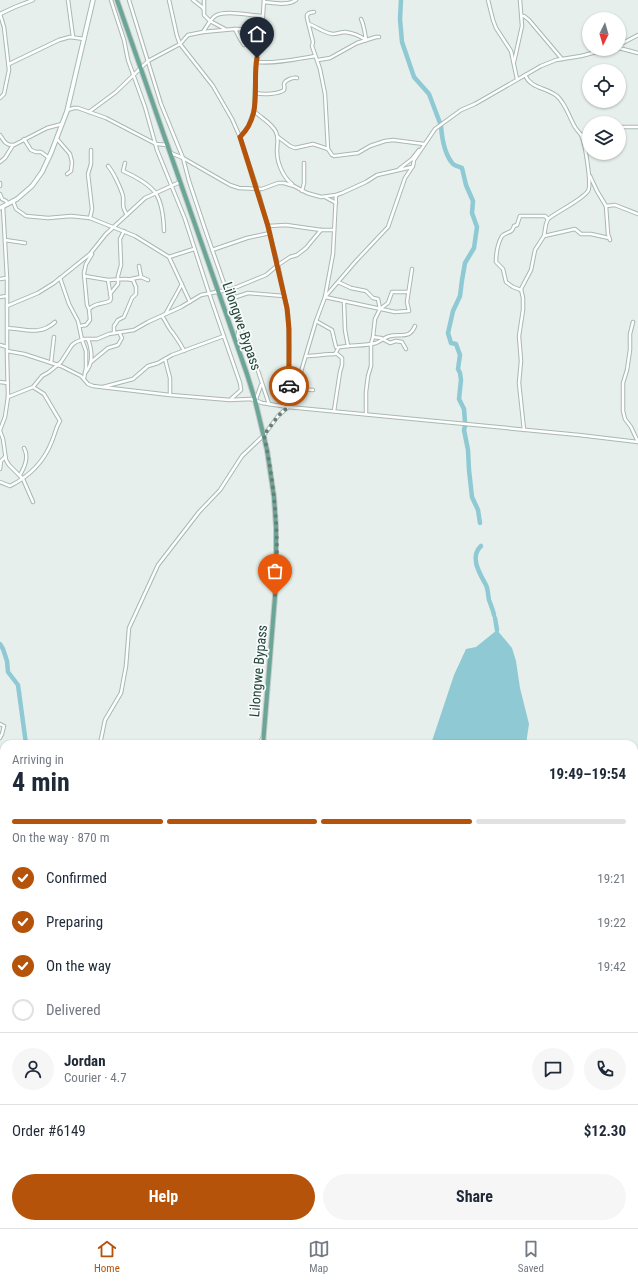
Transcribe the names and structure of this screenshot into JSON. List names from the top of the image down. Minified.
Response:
{"streets":{"main road":["Lilongwe Bypass"]},"north":"bottom","page":{"heading":["4 min","Arriving in","19:49–19:54"],"panel":["Jordan","Courier · 4.7","Order #6149","$12.30"],"bar":"On the way · 870 m","list":[["Confirmed","19:21"],["Preparing","19:22"],["On the way","19:42"],"Delivered"],"buttons":["Help","Share"],"tabs":["Home","Map","Saved"]}}
